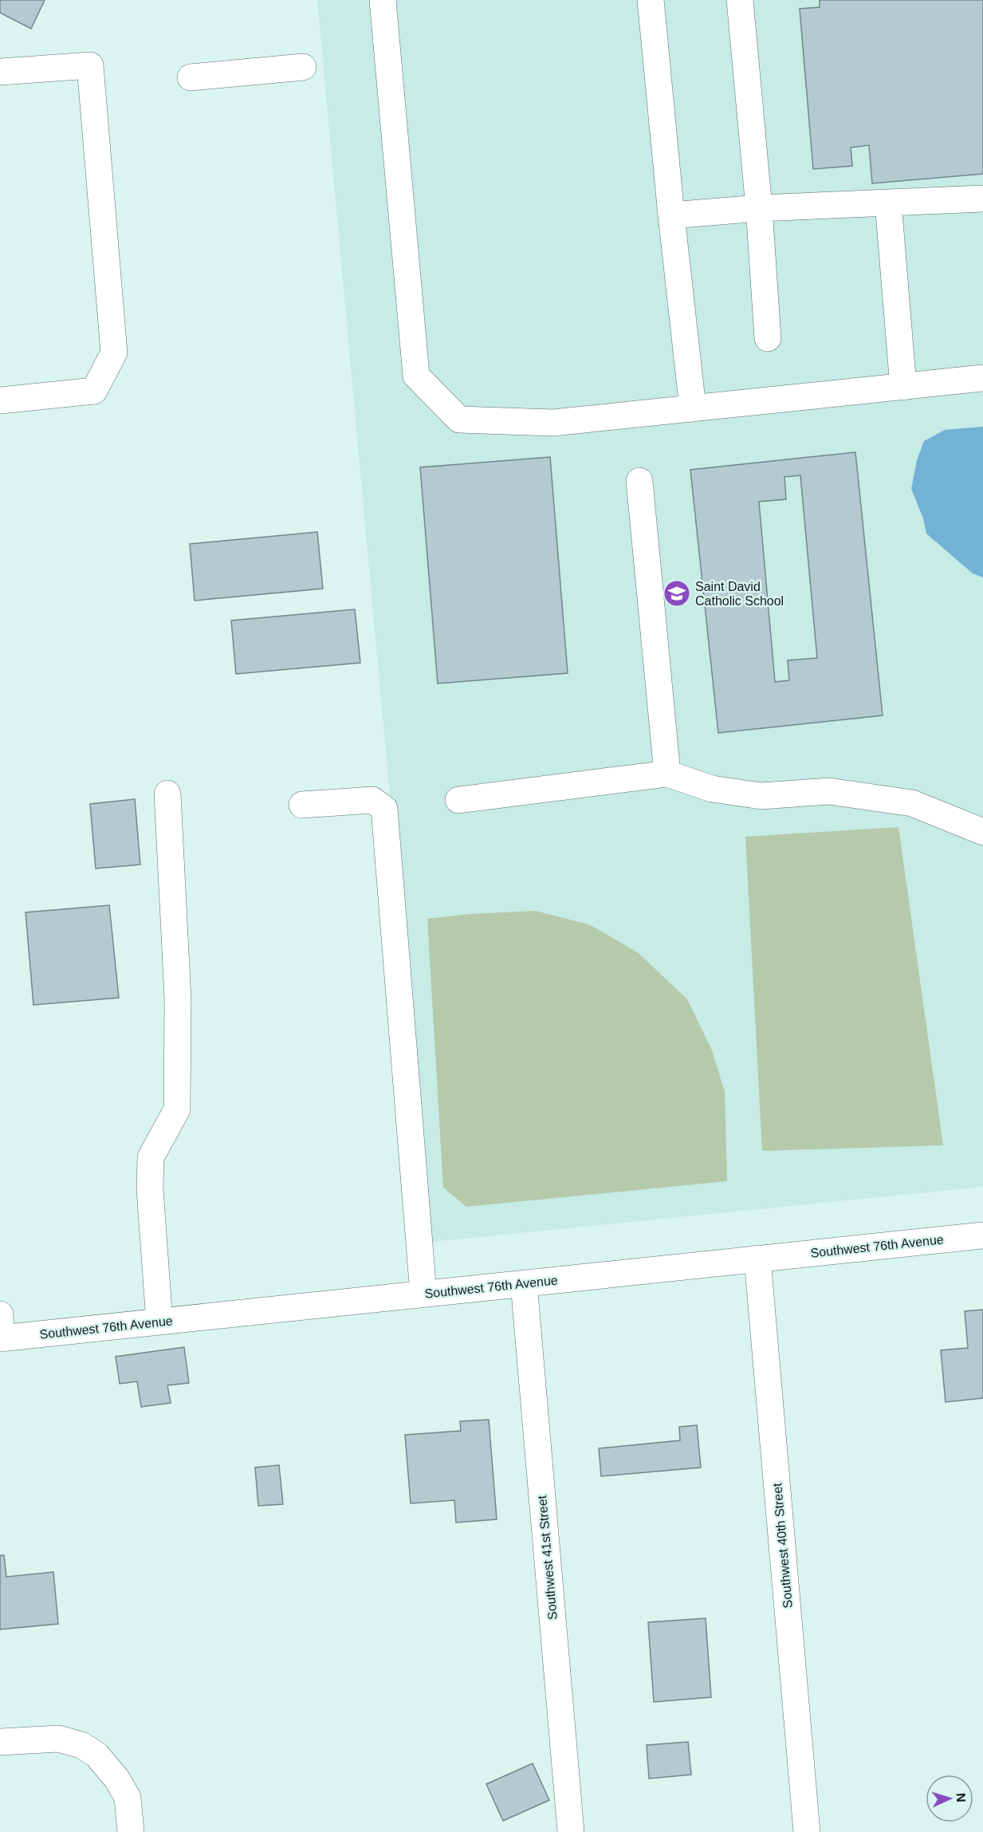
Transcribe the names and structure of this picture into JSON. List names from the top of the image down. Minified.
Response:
{"streets":{"street":["Southwest 76th Avenue","Southwest 40th Street","Southwest 41st Street"]},"crossings":[["Southwest 76th Avenue","Southwest 40th Street"],["Southwest 76th Avenue","Southwest 41st Street"]],"places":{"school or university":["Saint David Catholic School"]},"north":"right"}
